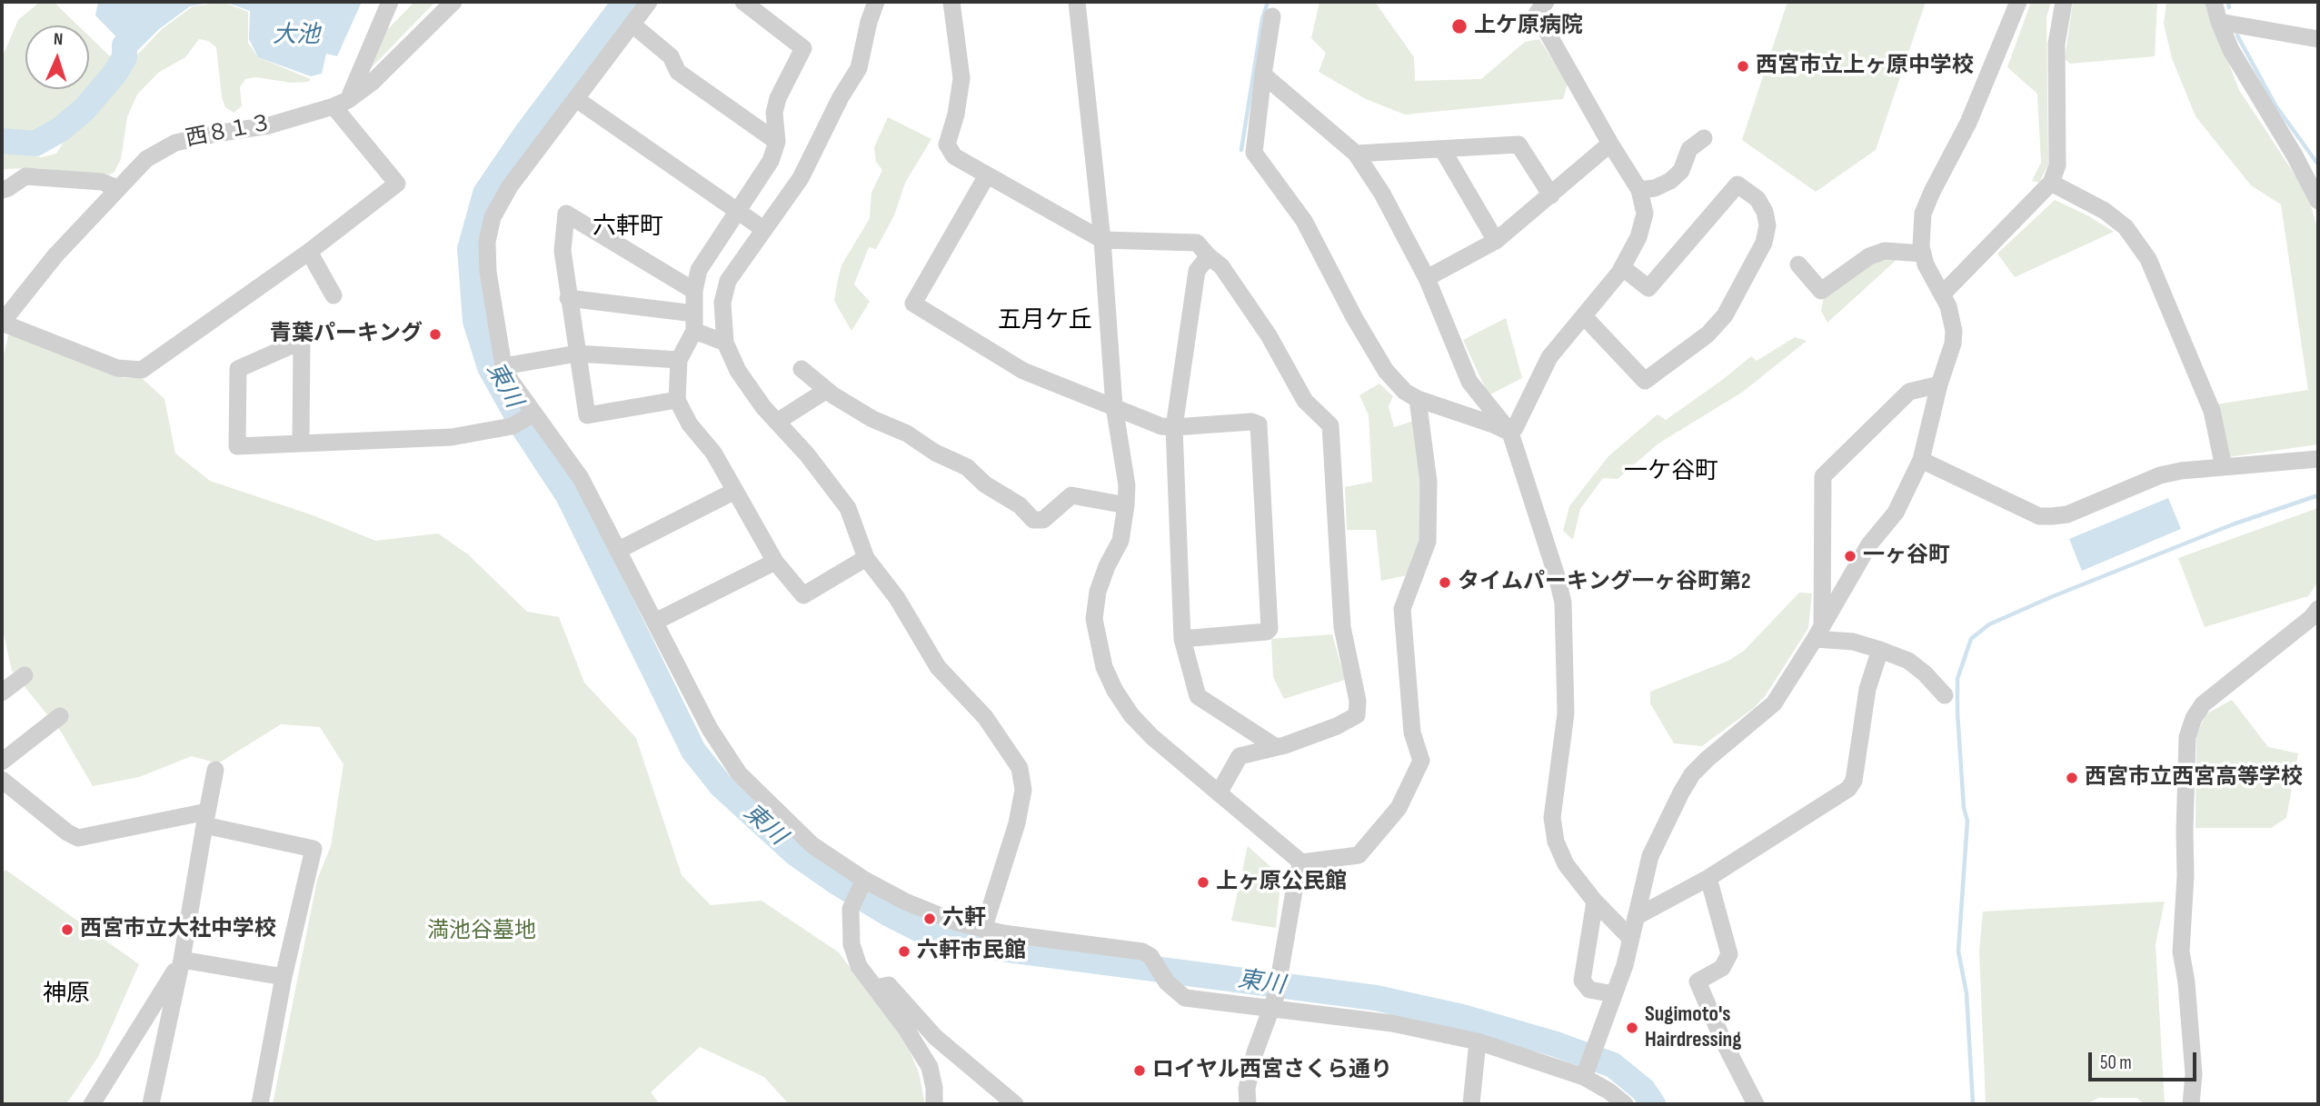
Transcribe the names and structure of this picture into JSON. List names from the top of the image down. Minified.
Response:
{"streets":{"street":["西８１３"]},"districts":["六軒町","五月ケ丘","一ケ谷町","神原"],"water":["大池","東川"],"parks":["満池谷墓地"],"places":["上ケ原病院","西宮市立上ヶ原中学校","青葉パーキング","一ヶ谷町","タイムパーキング一ヶ谷町第2","西宮市立西宮高等学校","上ヶ原公民館","六軒","西宮市立大社中学校","六軒市民館","Sugimoto's Hairdressing","ロイヤル西宮さくら通り"],"scale_bar":"50 m","north":"top"}
